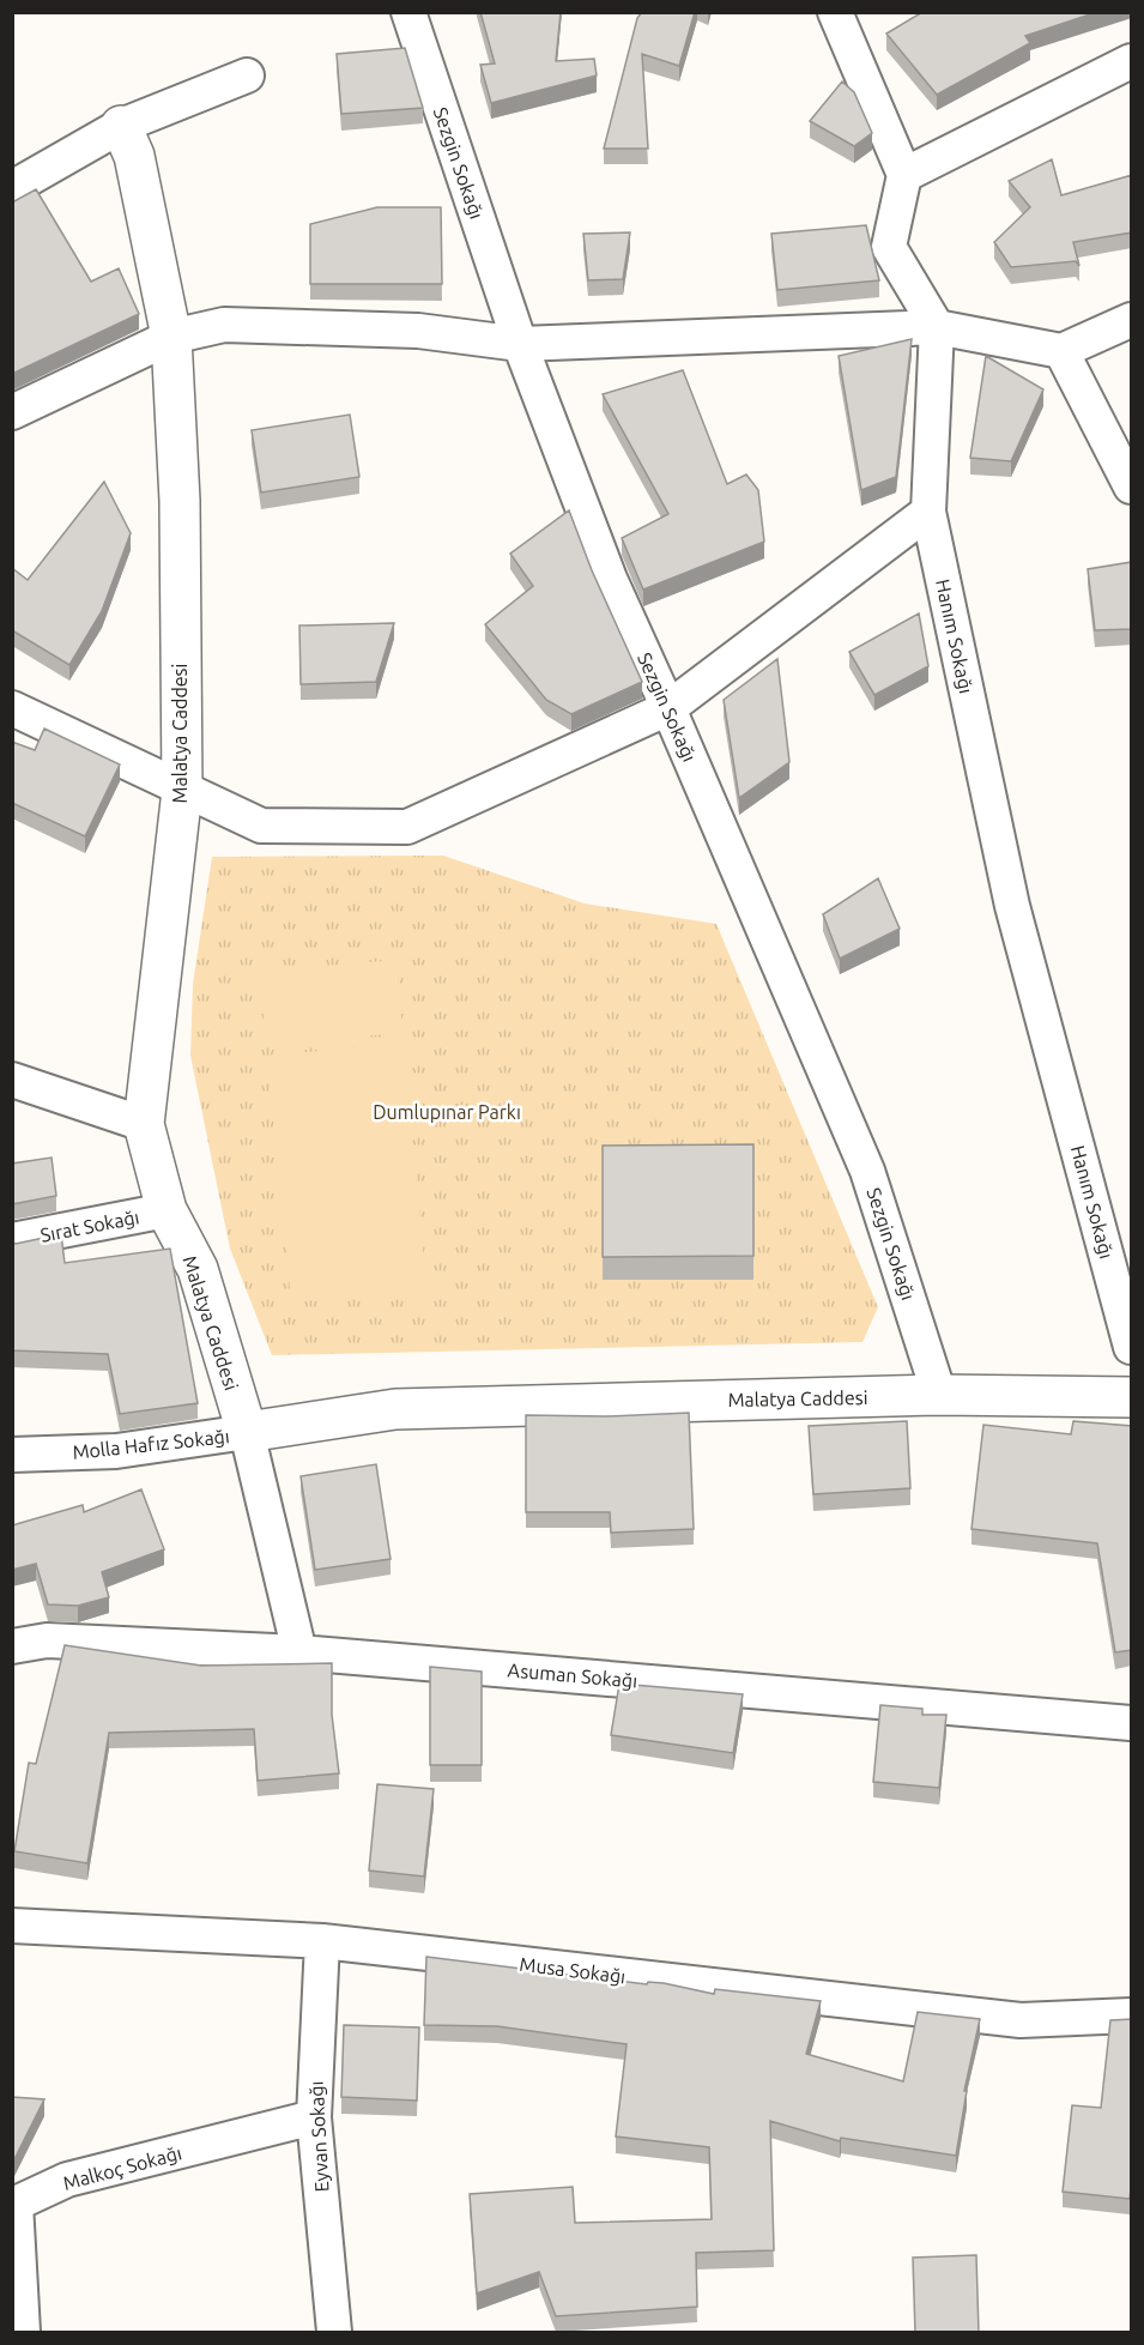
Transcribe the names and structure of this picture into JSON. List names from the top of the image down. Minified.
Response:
{"streets":{"street":["Sezgin Sokağı","Hanım Sokağı","Malatya Caddesi","Sırat Sokağı","Molla Hafız Sokağı","Asuman Sokağı","Musa Sokağı","Eyvan Sokağı","Malkoç Sokağı"]},"crossings":[["Sezgin Sokağı","Malatya Caddesi"],["Malatya Caddesi","Sırat Sokağı"],["Malatya Caddesi","Molla Hafız Sokağı"],["Musa Sokağı","Eyvan Sokağı"],["Eyvan Sokağı","Malkoç Sokağı"]],"parks":["Dumlupınar Parkı"]}
